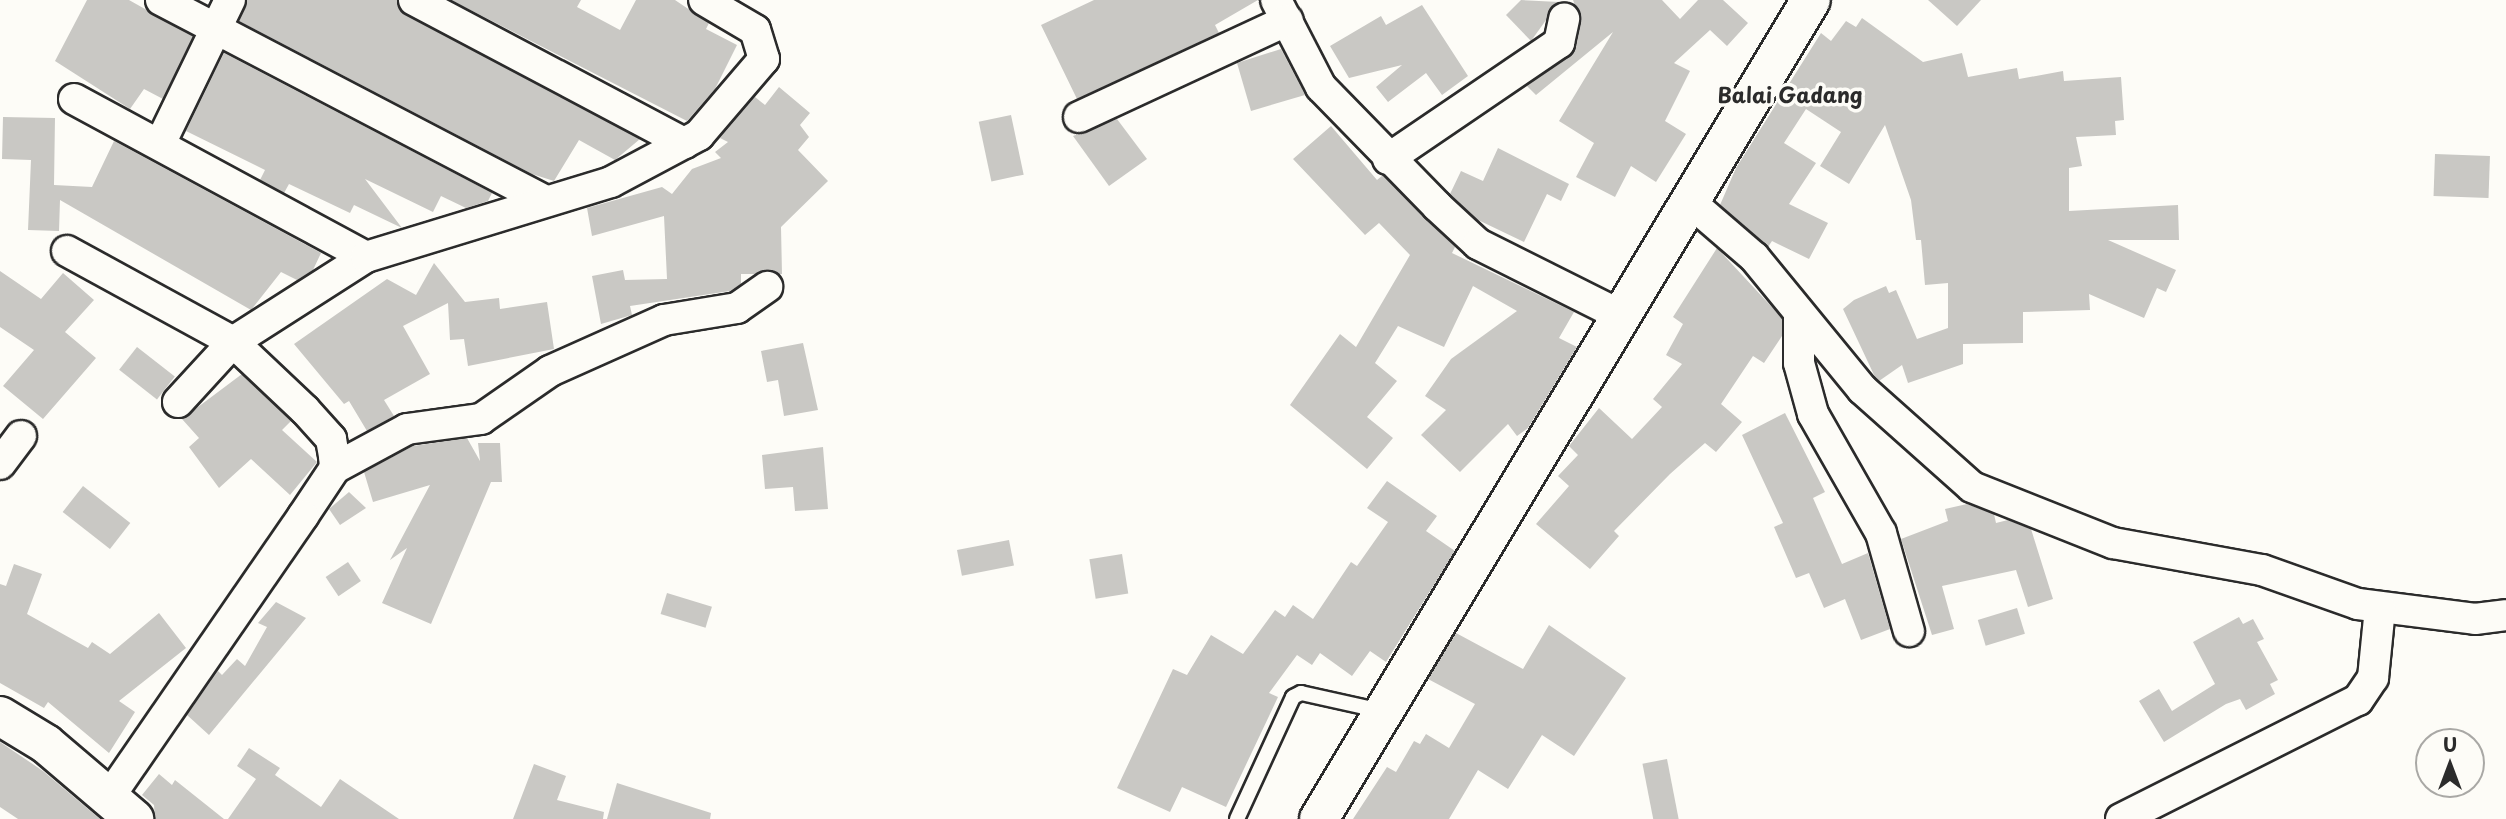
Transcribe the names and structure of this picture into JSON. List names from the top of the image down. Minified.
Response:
{"districts":["Balai Gadang"],"north":"top"}
